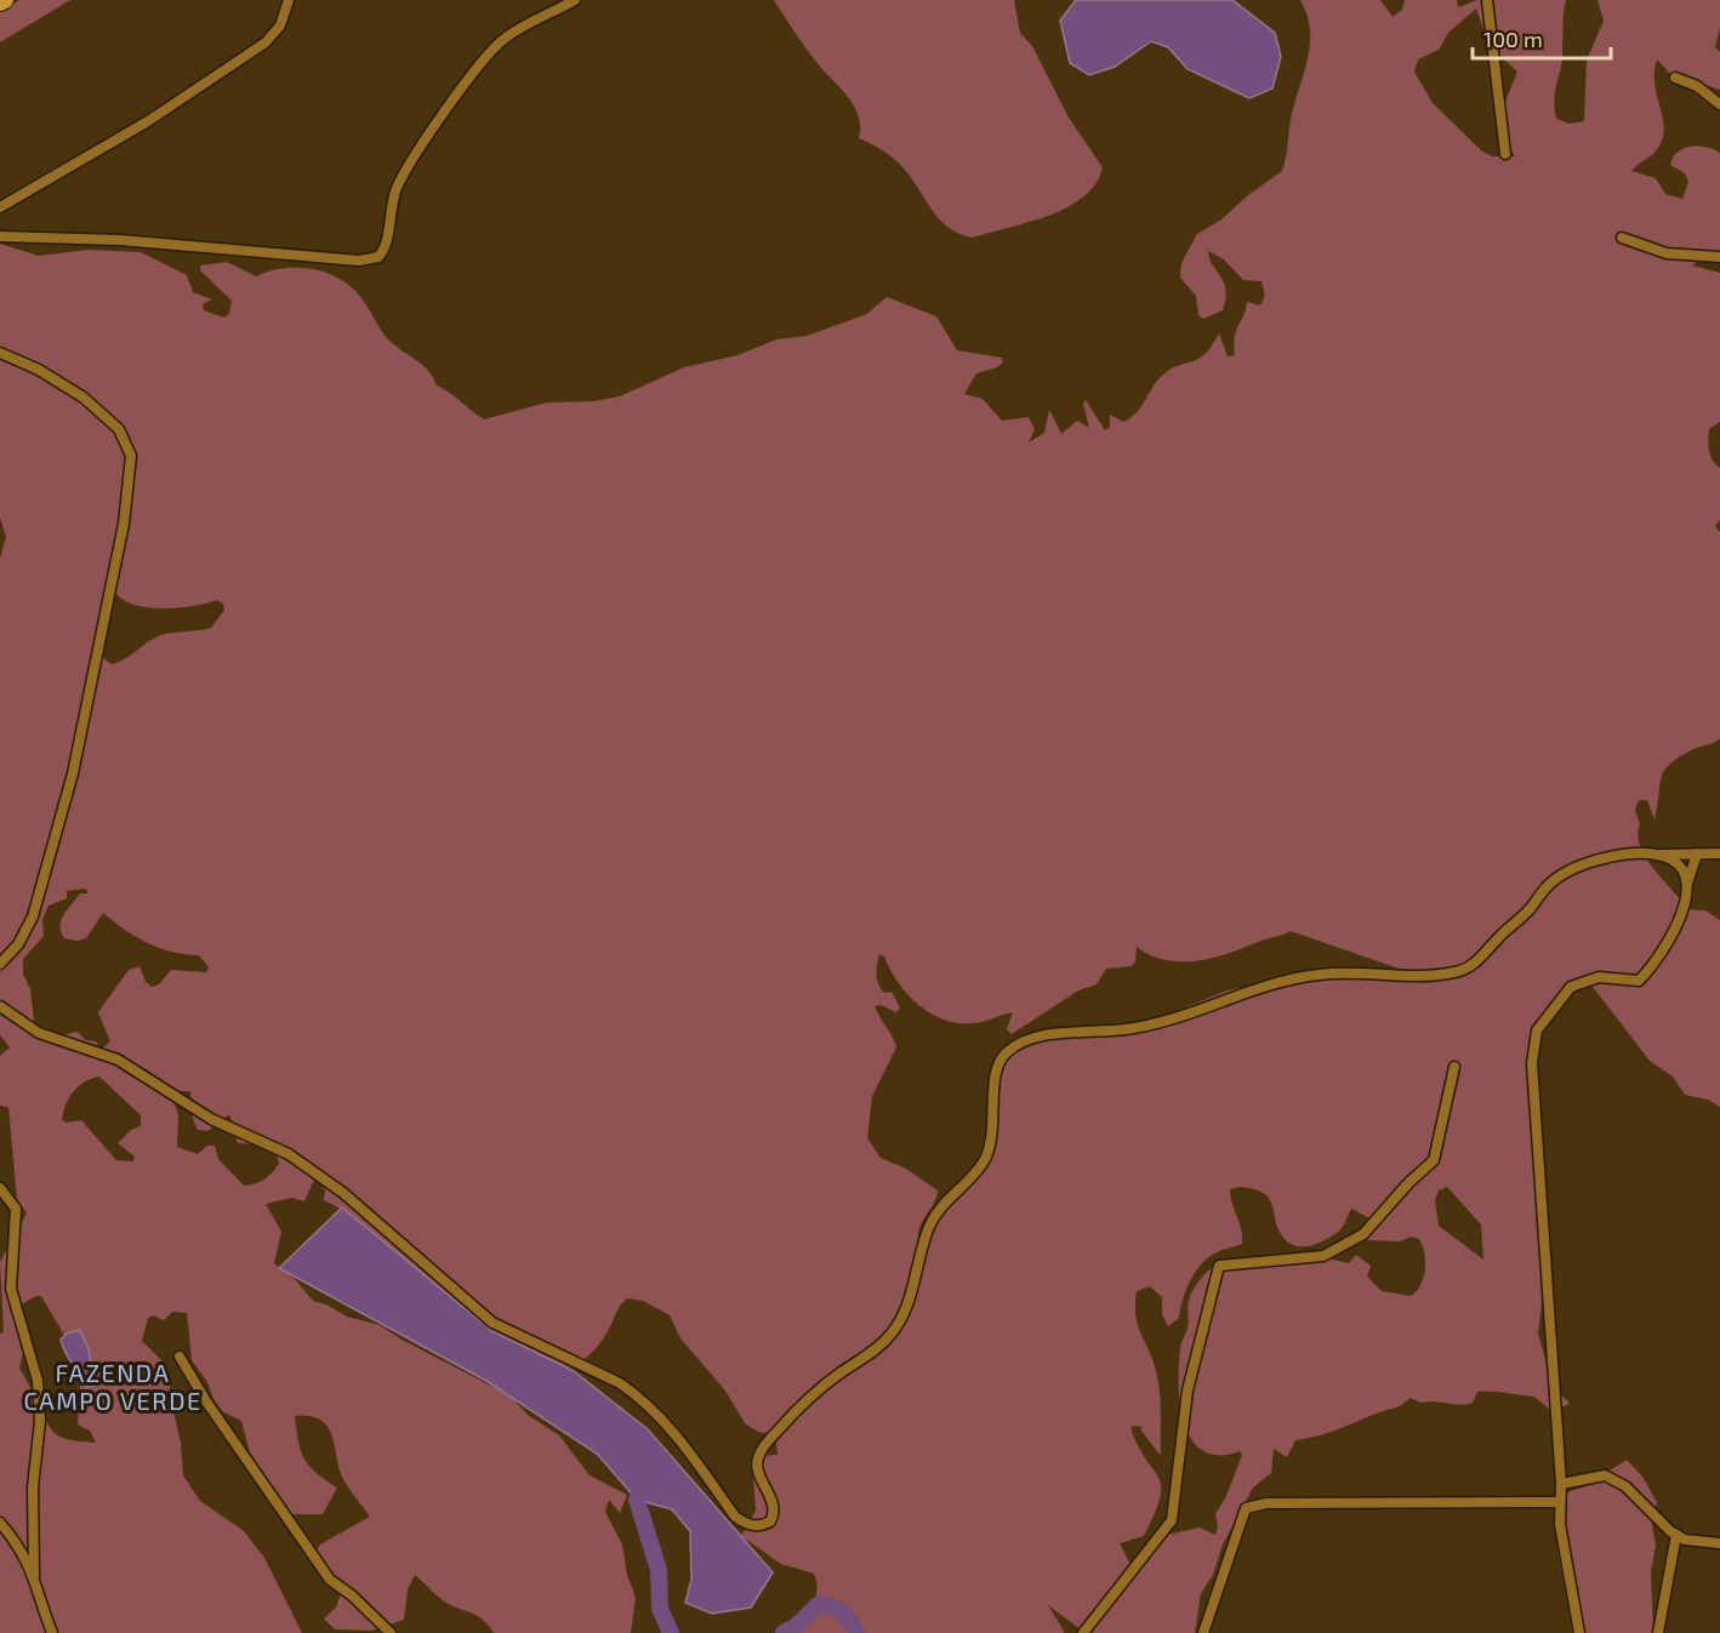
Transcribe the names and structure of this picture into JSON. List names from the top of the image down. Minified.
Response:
{"districts":["FAZENDA CAMPO VERDE"],"scale_bar":"100 m"}
